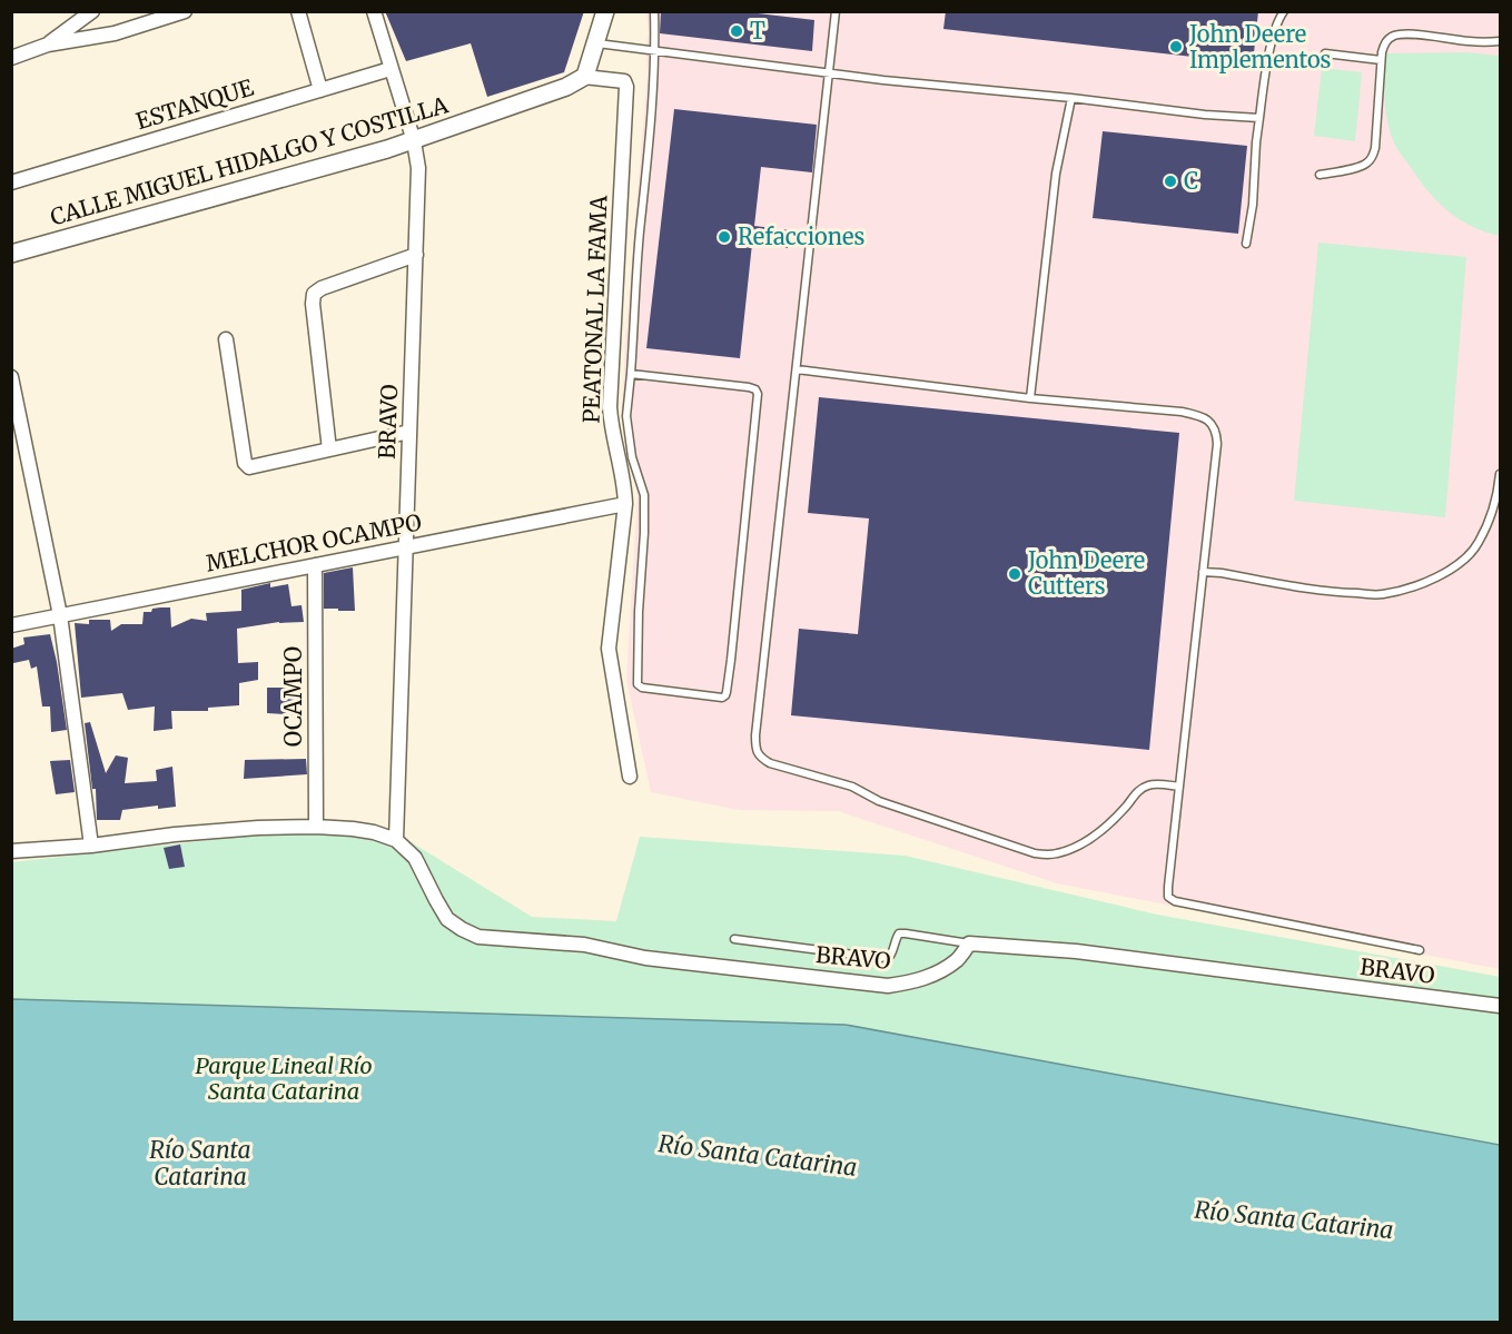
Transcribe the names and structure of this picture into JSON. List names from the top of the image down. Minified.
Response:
{"streets":{"street":["ESTANQUE","CALLE MIGUEL HIDALGO Y COSTILLA","PEATONAL LA FAMA","BRAVO","MELCHOR OCAMPO","OCAMPO"]},"crossings":[["ESTANQUE","BRAVO"],["CALLE MIGUEL HIDALGO Y COSTILLA","PEATONAL LA FAMA"],["CALLE MIGUEL HIDALGO Y COSTILLA","BRAVO"],["PEATONAL LA FAMA","MELCHOR OCAMPO"],["BRAVO","MELCHOR OCAMPO"],["MELCHOR OCAMPO","OCAMPO"]],"water":["Río Santa Catarina"],"parks":["Parque Lineal Río Santa Catarina"],"places":["T","John Deere Implementos","C","Refacciones","John Deere Cutters"]}
